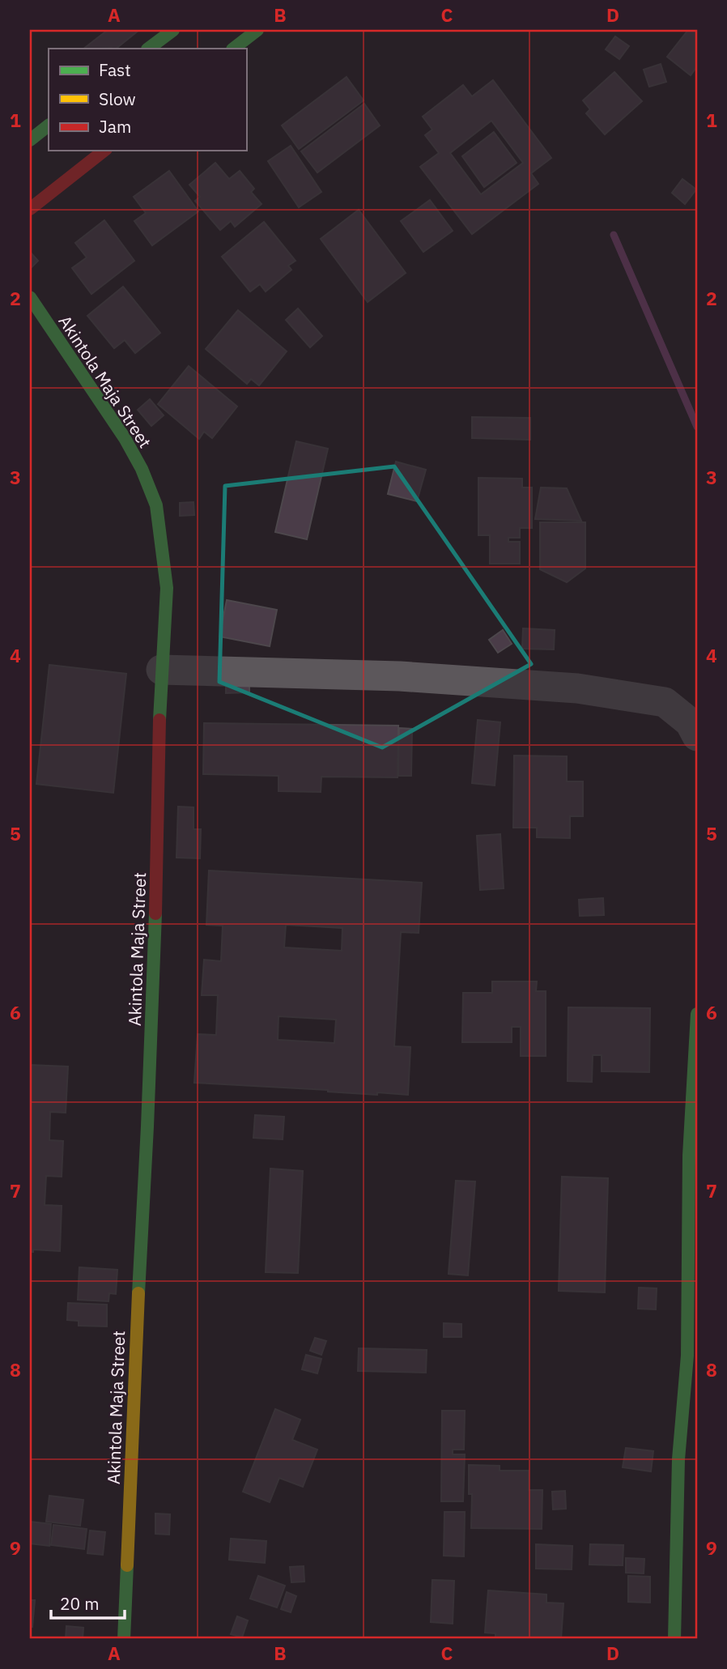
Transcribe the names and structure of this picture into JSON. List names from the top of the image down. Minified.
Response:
{"streets":{"street":["Akintola Maja Street"]},"legend":["Fast","Slow","Jam"],"scale_bar":"20 m","grid":{"columns":["A","B","C","D"],"rows":["1","2","3","4","5","6","7","8","9"]}}
